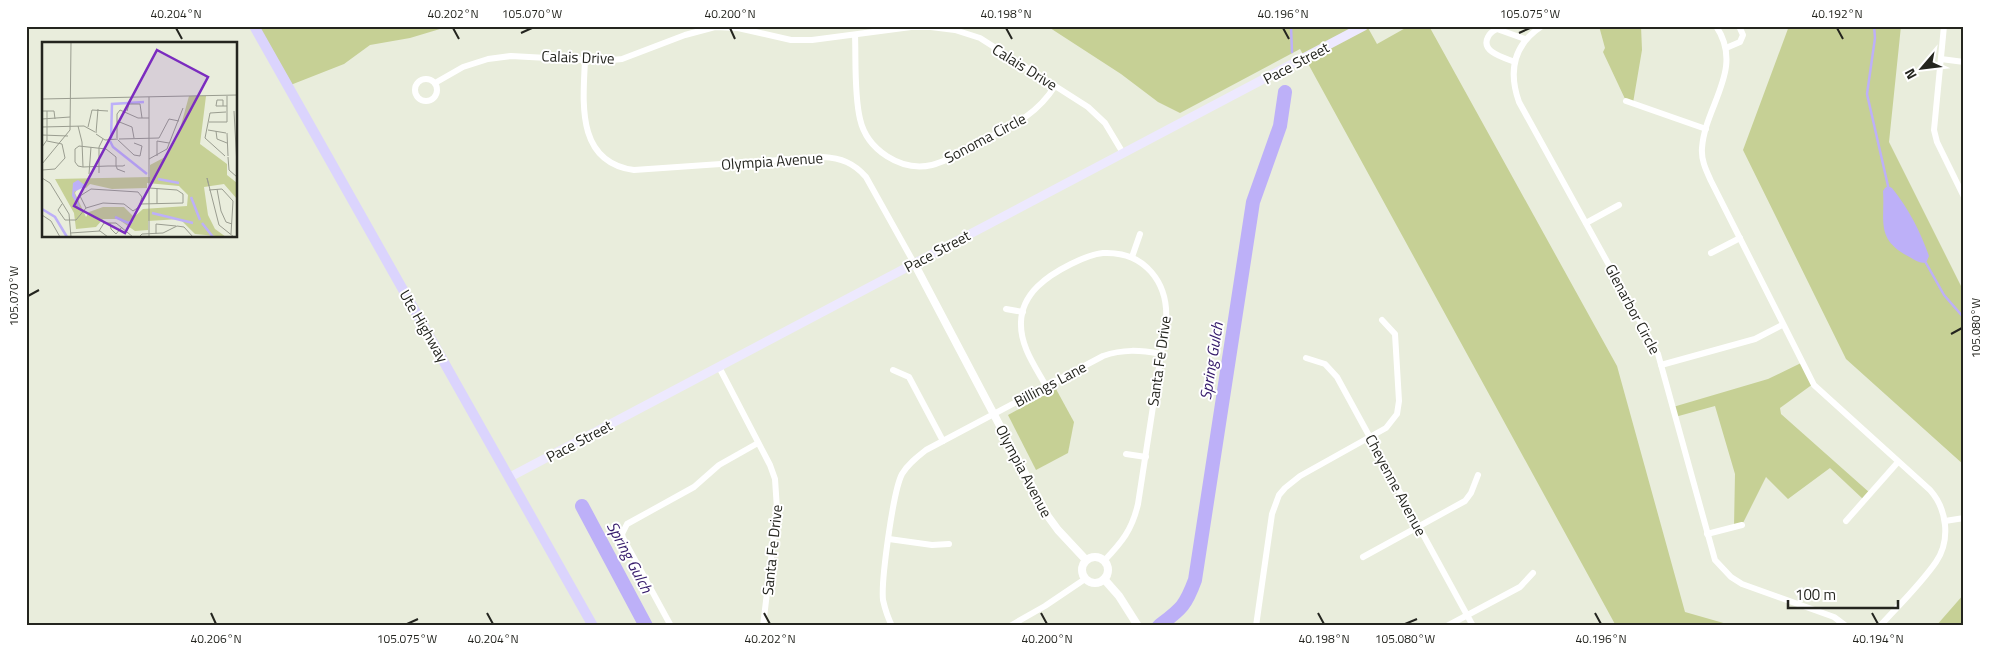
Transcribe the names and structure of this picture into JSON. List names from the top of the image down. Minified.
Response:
{"streets":{"main road":["Pace Street","Ute Highway"],"street":["Calais Drive","Sonoma Circle","Olympia Avenue","Glenarbor Circle","Santa Fe Drive","Billings Lane","Cheyenne Avenue"]},"crossings":[["Calais Drive","Pace Street"],["Calais Drive","Sonoma Circle"],["Calais Drive","Olympia Avenue"],["Pace Street","Olympia Avenue"],["Pace Street","Ute Highway"],["Pace Street","Santa Fe Drive"],["Olympia Avenue","Santa Fe Drive"],["Olympia Avenue","Billings Lane"],["Santa Fe Drive","Billings Lane"]],"water":["Spring Gulch"],"scale_bar":"100 m","north":"bottom left","coordinates":["40.204°N","40.202°N","105.070°W","40.200°N","40.198°N","40.196°N","105.075°W","40.192°N","105.080°W","40.206°N","40.194°N"]}
